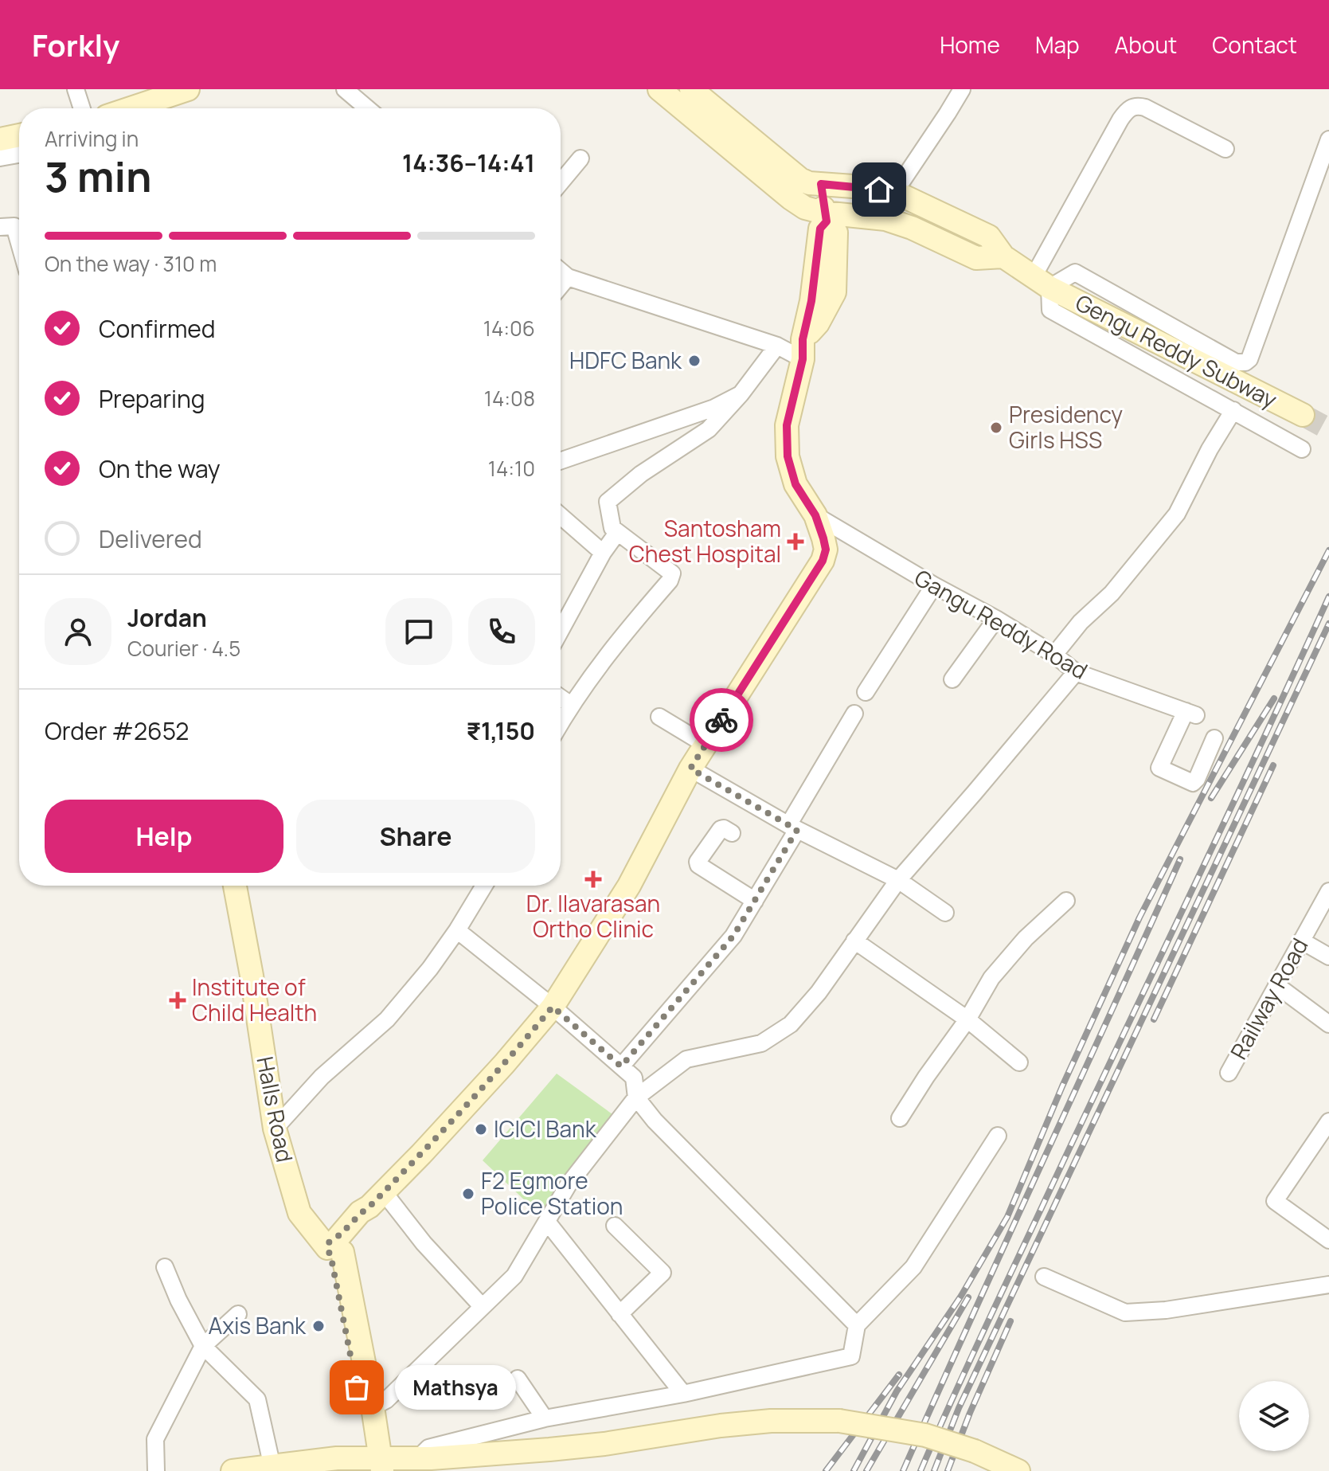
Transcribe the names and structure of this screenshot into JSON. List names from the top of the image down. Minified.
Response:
{"streets":{"main road":["Gengu Reddy Subway","Halls Road"],"street":["Gangu Reddy Road","Railway Road"]},"places":{"other":["HDFC Bank","Presidency Girls HSS","ICICI Bank","F2 Egmore Police Station","Axis Bank","Mathsya"],"health":["Santosham Chest Hospital","Dr. Ilavarasan Ortho Clinic","Institute of Child Health"]},"page":{"header":"Forkly","nav":["Home","Map","About","Contact"],"heading":["3 min","Arriving in","14:36–14:41"],"panel":["Jordan","Courier · 4.5","Order #2652","₹1,150"],"bar":"On the way · 310 m","list":[["Confirmed","14:06"],["Preparing","14:08"],["On the way","14:10"],"Delivered"],"buttons":["Help","Share"],"bubble":"Mathsya"}}
